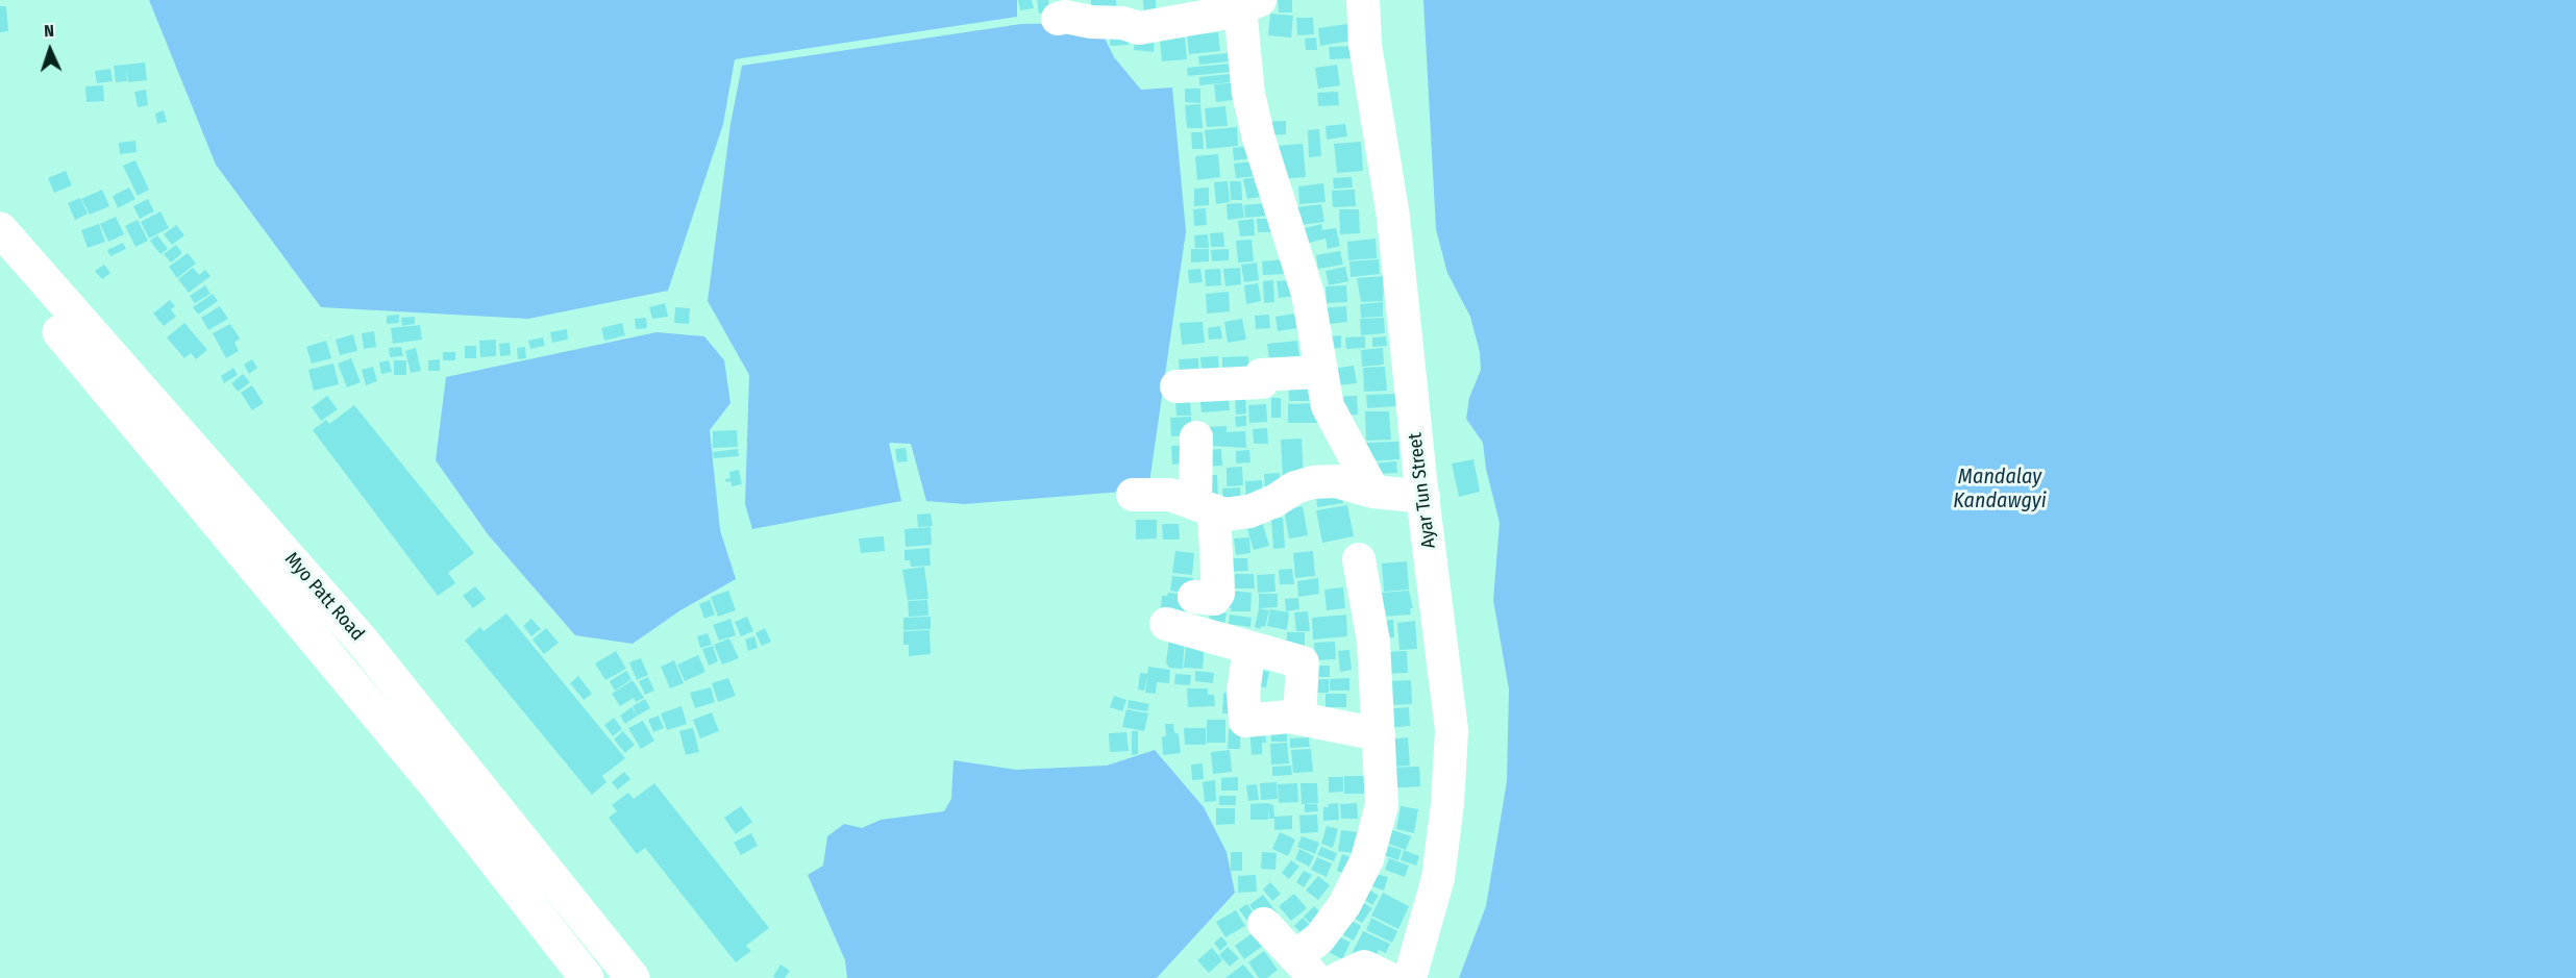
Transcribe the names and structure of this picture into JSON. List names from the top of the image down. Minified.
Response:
{"streets":{"main road":["Myo Patt Road"],"street":["Ayar Tun Street"]},"water":["Mandalay Kandawgyi"],"north":"top"}
